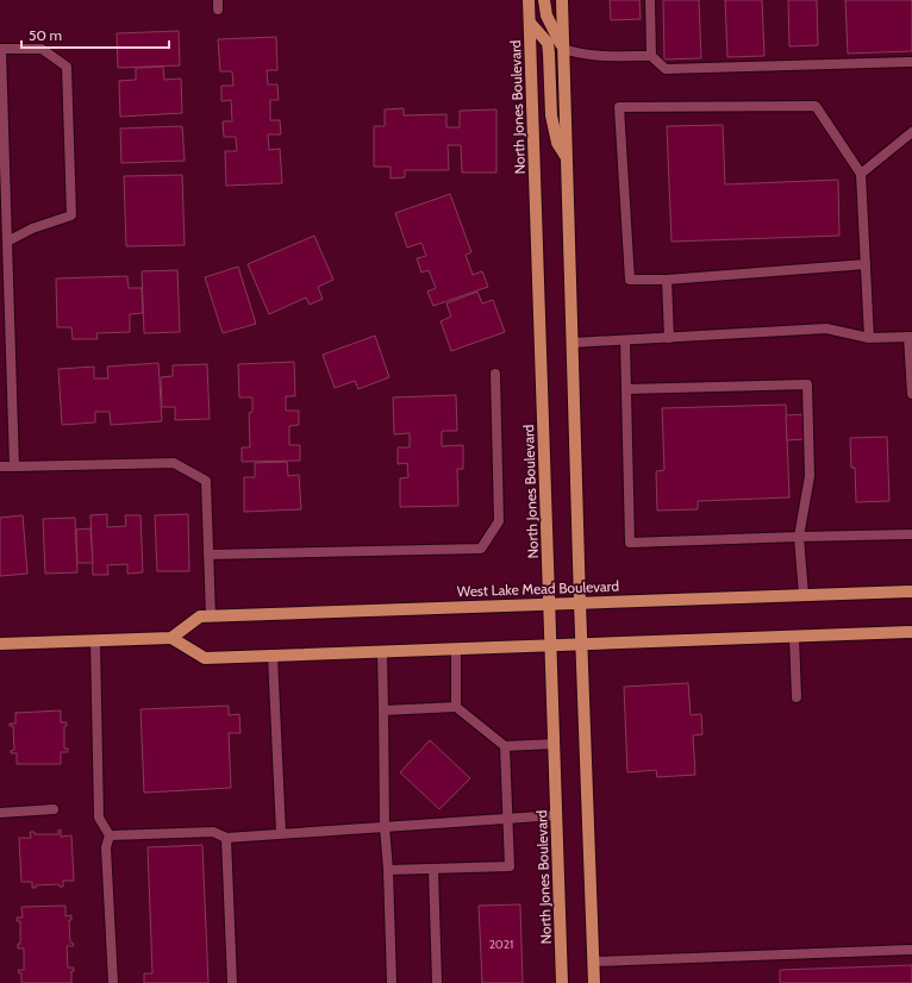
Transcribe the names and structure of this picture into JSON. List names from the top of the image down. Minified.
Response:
{"streets":{"main road":["North Jones Boulevard","West Lake Mead Boulevard"]},"crossings":[["North Jones Boulevard","West Lake Mead Boulevard"]],"house_numbers":["2021"],"scale_bar":"50 m"}
